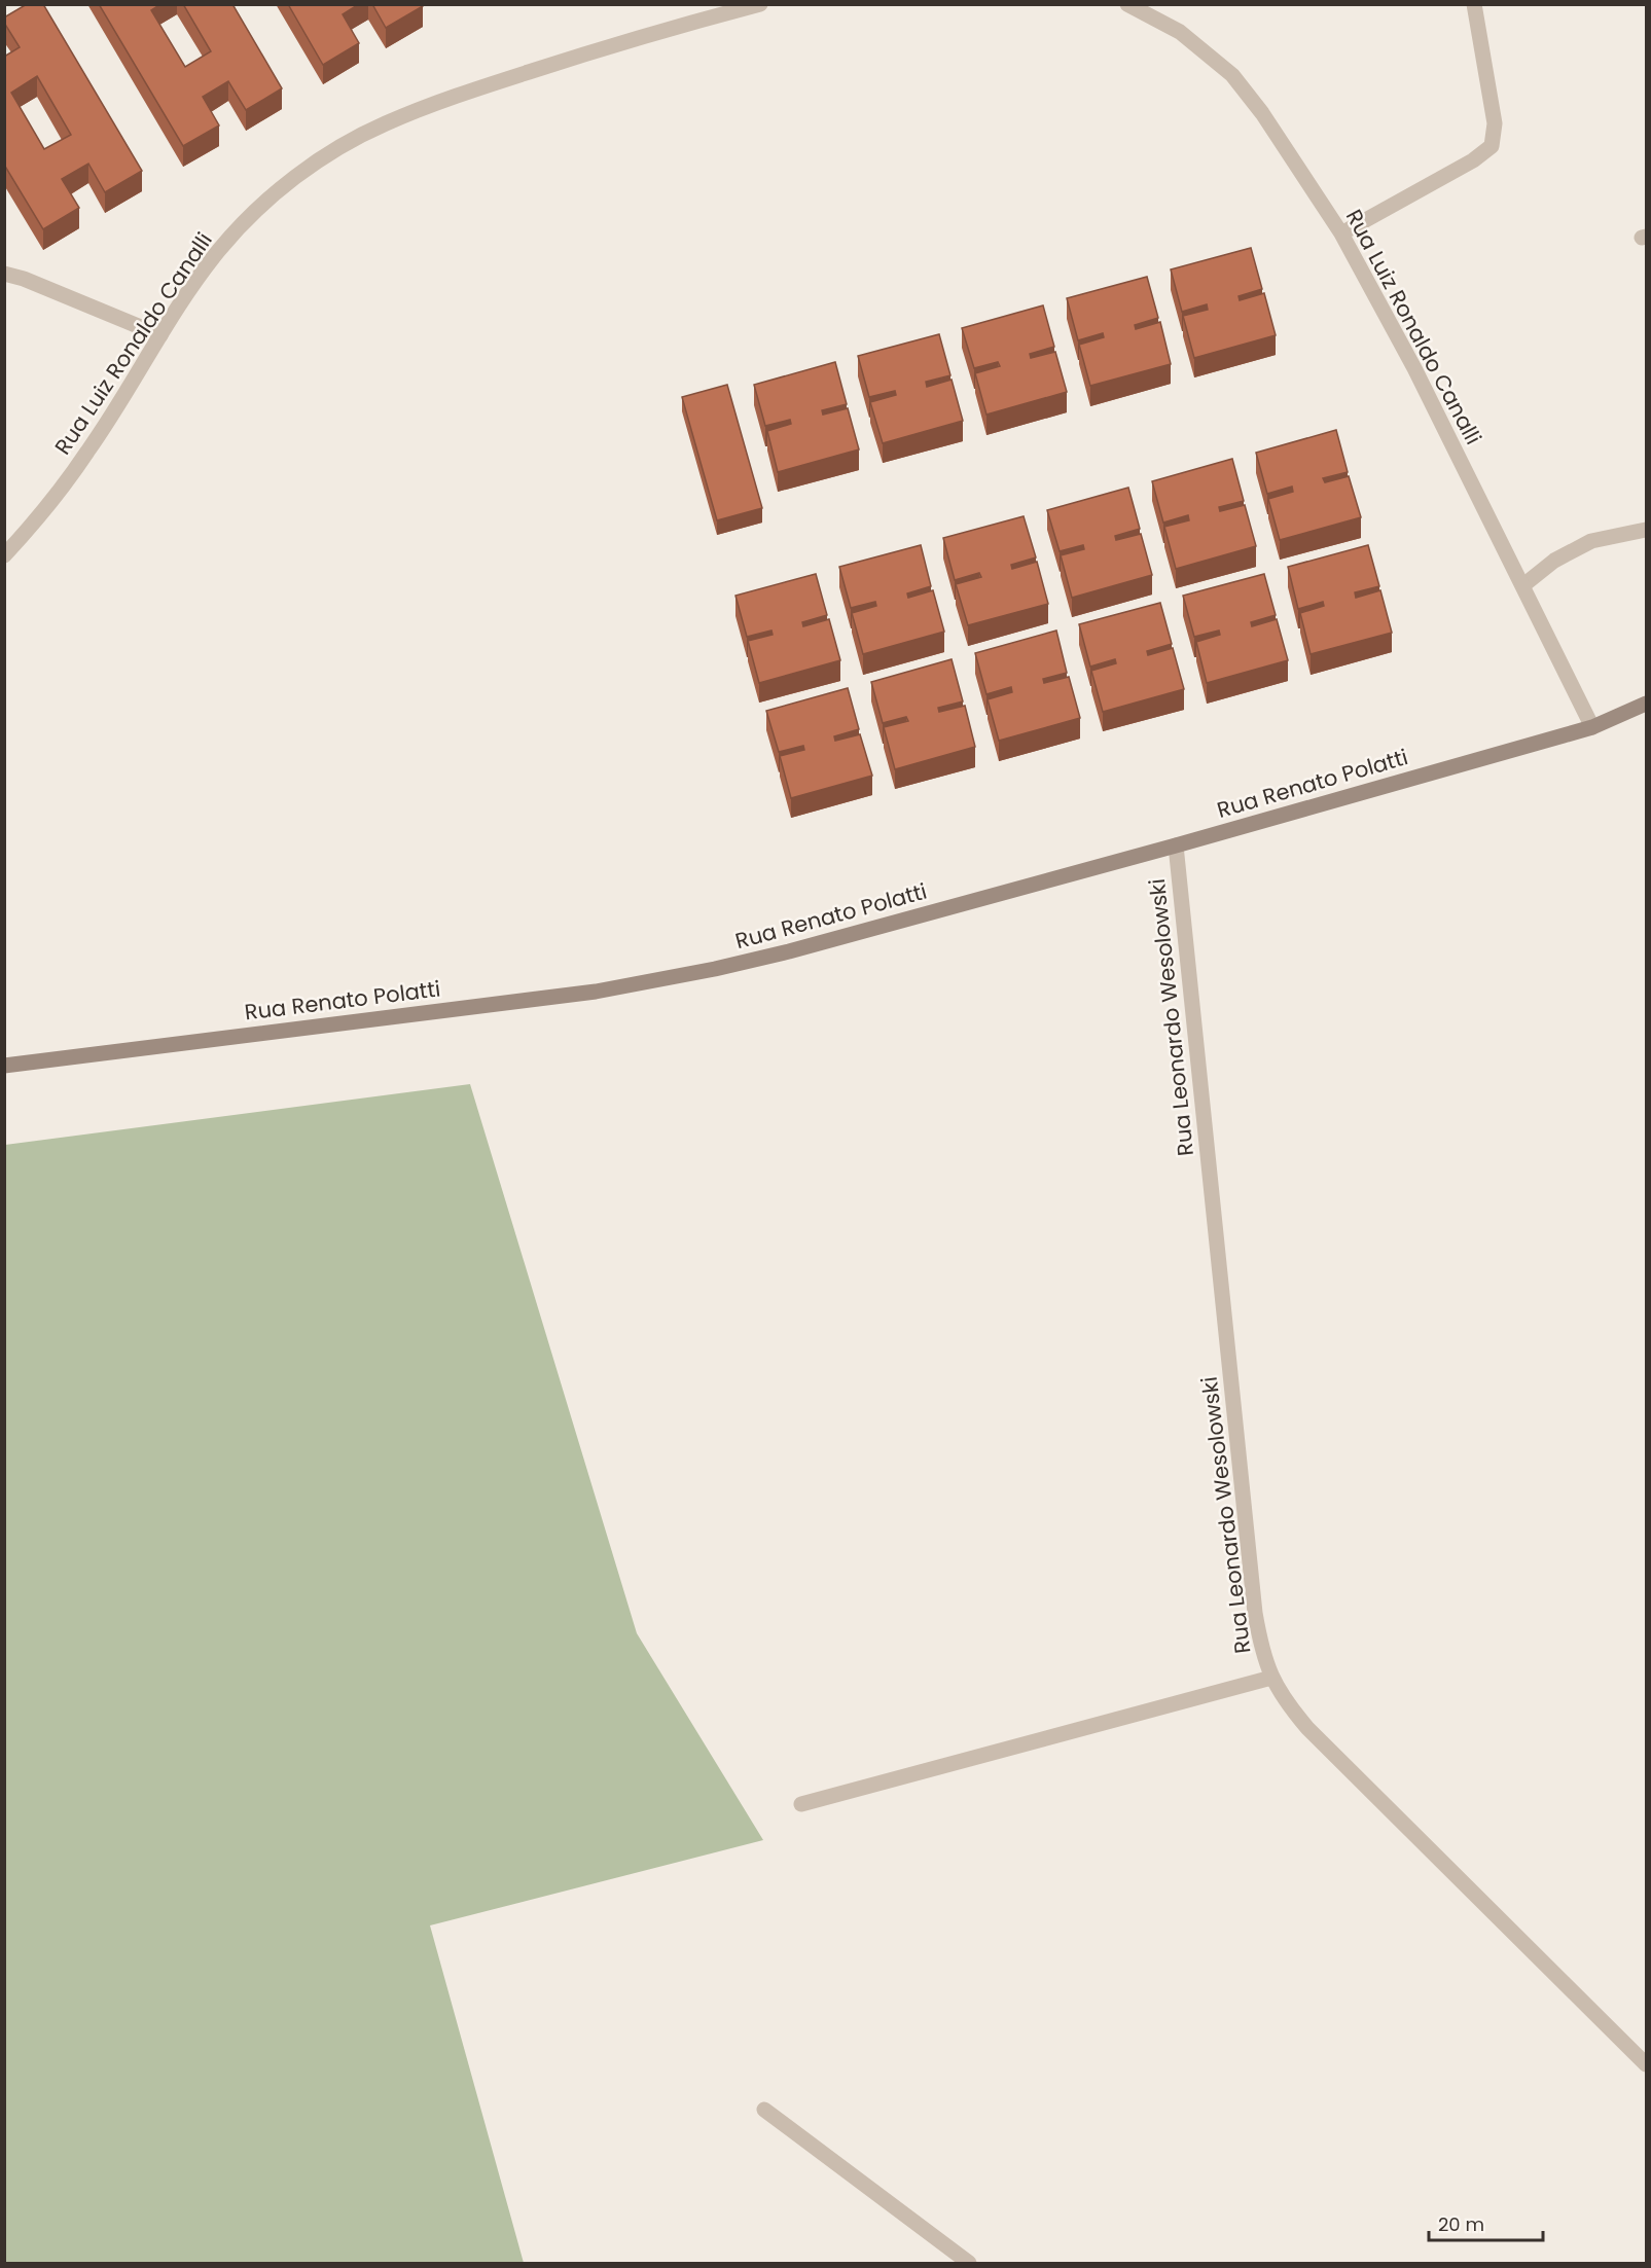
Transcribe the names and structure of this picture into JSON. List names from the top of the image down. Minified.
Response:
{"streets":{"main road":["Rua Renato Polatti"],"street":["Rua Luiz Ronaldo Canalli","Rua Leonardo Wesolowski"]},"crossings":[["Rua Luiz Ronaldo Canalli","Rua Renato Polatti"],["Rua Renato Polatti","Rua Leonardo Wesolowski"]],"scale_bar":"20 m"}
